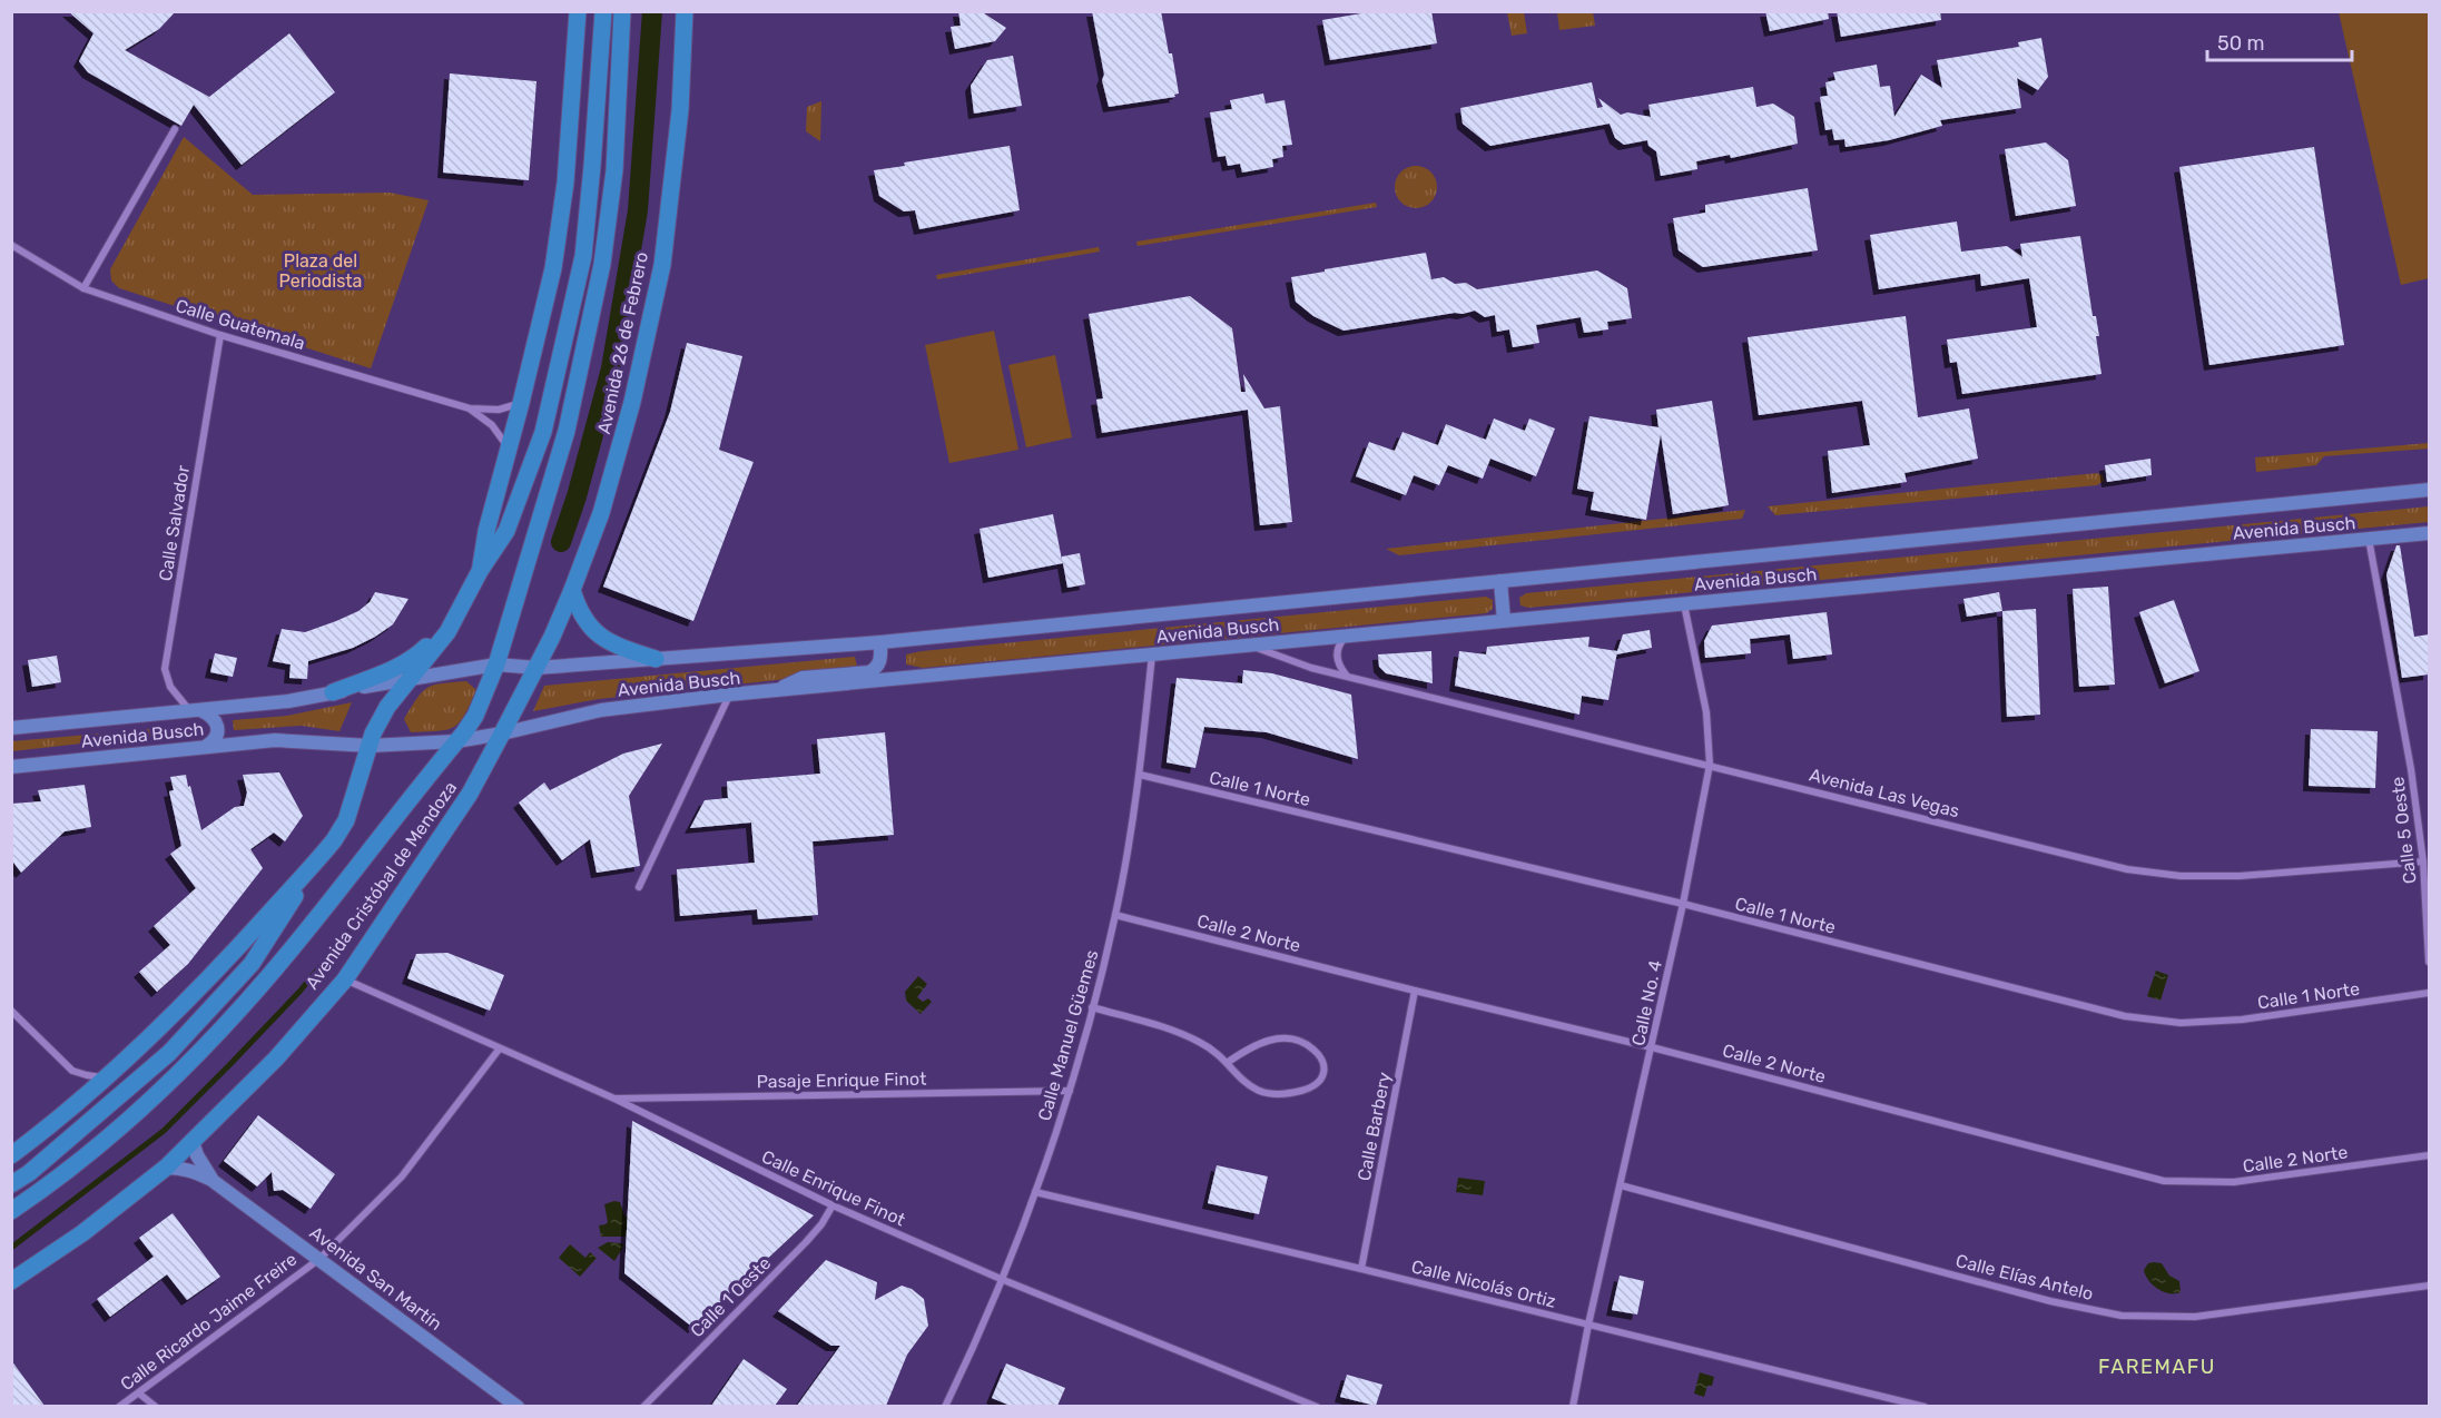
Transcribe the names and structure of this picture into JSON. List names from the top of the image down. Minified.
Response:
{"streets":{"main road":["Avenida 26 de Febrero","Avenida Busch","Avenida Cristóbal de Mendoza","Avenida San Martín"],"street":["Calle Guatemala","Calle Salvador","Calle 1 Norte","Avenida Las Vegas","Calle 5 Oeste","Calle 2 Norte","Calle No. 4","Calle Manuel Güemes","Pasaje Enrique Finot","Calle Barbery","Calle Enrique Finot","Calle Elías Antelo","Calle Nicolás Ortiz","Calle 1 Oeste","Calle Ricardo Jaime Freire"]},"crossings":[["Calle Guatemala","Calle Salvador"],["Avenida 26 de Febrero","Avenida Busch"],["Avenida 26 de Febrero","Avenida Cristóbal de Mendoza"],["Calle Salvador","Avenida Busch"],["Avenida Busch","Avenida Las Vegas"],["Avenida Busch","Calle 5 Oeste"],["Avenida Busch","Avenida Cristóbal de Mendoza"],["Avenida Busch","Calle No. 4"],["Avenida Busch","Calle Manuel Güemes"],["Calle 1 Norte","Calle No. 4"],["Calle 1 Norte","Calle Manuel Güemes"],["Avenida Las Vegas","Calle 5 Oeste"],["Avenida Las Vegas","Calle No. 4"],["Avenida Cristóbal de Mendoza","Calle Enrique Finot"],["Avenida Cristóbal de Mendoza","Avenida San Martín"],["Calle 2 Norte","Calle No. 4"],["Calle 2 Norte","Calle Manuel Güemes"],["Calle 2 Norte","Calle Barbery"],["Calle No. 4","Calle Elías Antelo"],["Calle No. 4","Calle Nicolás Ortiz"],["Calle Manuel Güemes","Pasaje Enrique Finot"],["Calle Manuel Güemes","Calle Enrique Finot"],["Calle Manuel Güemes","Calle Nicolás Ortiz"],["Pasaje Enrique Finot","Calle Enrique Finot"],["Calle Barbery","Calle Nicolás Ortiz"],["Calle Enrique Finot","Calle 1 Oeste"],["Calle Enrique Finot","Calle Ricardo Jaime Freire"],["Avenida San Martín","Calle Ricardo Jaime Freire"]],"districts":["FAREMAFU"],"parks":["Plaza del Periodista"],"scale_bar":"50 m"}
